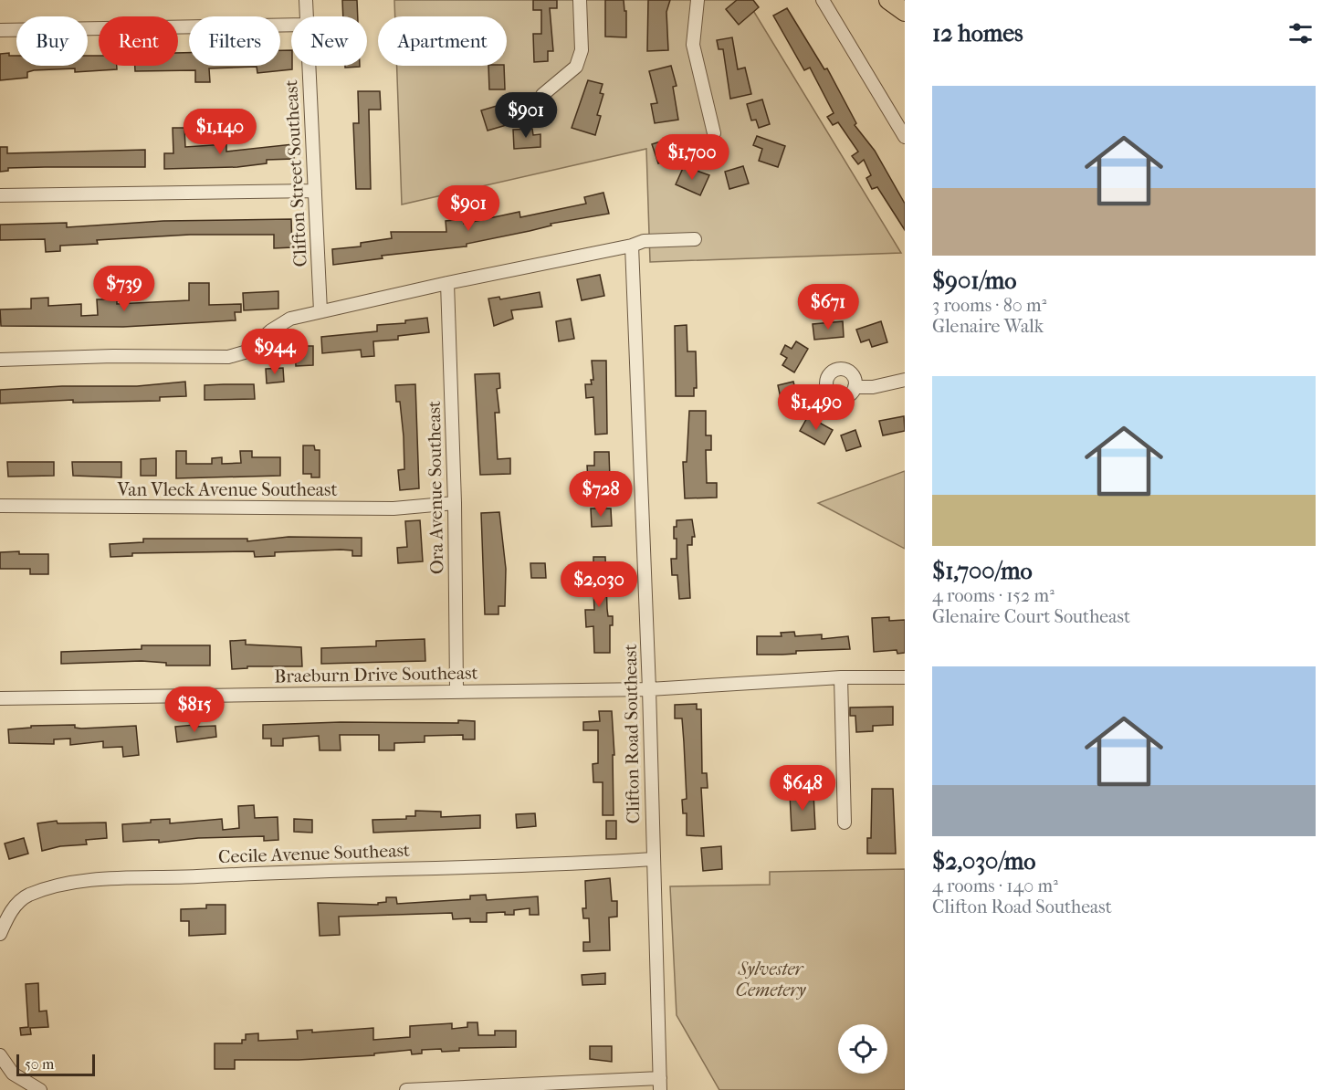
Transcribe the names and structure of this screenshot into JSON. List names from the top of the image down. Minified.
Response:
{"streets":{"street":["Clifton Street Southeast","Ora Avenue Southeast","Van Vleck Avenue Southeast","Braeburn Drive Southeast","Clifton Road Southeast","Cecile Avenue Southeast"]},"crossings":[["Ora Avenue Southeast","Van Vleck Avenue Southeast"],["Ora Avenue Southeast","Braeburn Drive Southeast"],["Braeburn Drive Southeast","Clifton Road Southeast"],["Clifton Road Southeast","Cecile Avenue Southeast"]],"parks":["Sylvester Cemetery"],"scale_bar":"50 m","page":{"heading":"12 homes","chip":["Buy","Rent","Filters","New","Apartment"],"list":[{"name":"$901/mo","note":"3 rooms · 80 m² · Glenaire Walk"},{"name":"$1,700/mo","note":"4 rooms · 152 m² · Glenaire Court Southeast"},{"name":"$2,030/mo","note":"4 rooms · 140 m² · Clifton Road Southeast"}],"price":["$901","$1,140","$1,700","$901","$739","$671","$944","$1,490","$728","$2,030","$815","$648"],"scale":"50 m"}}
